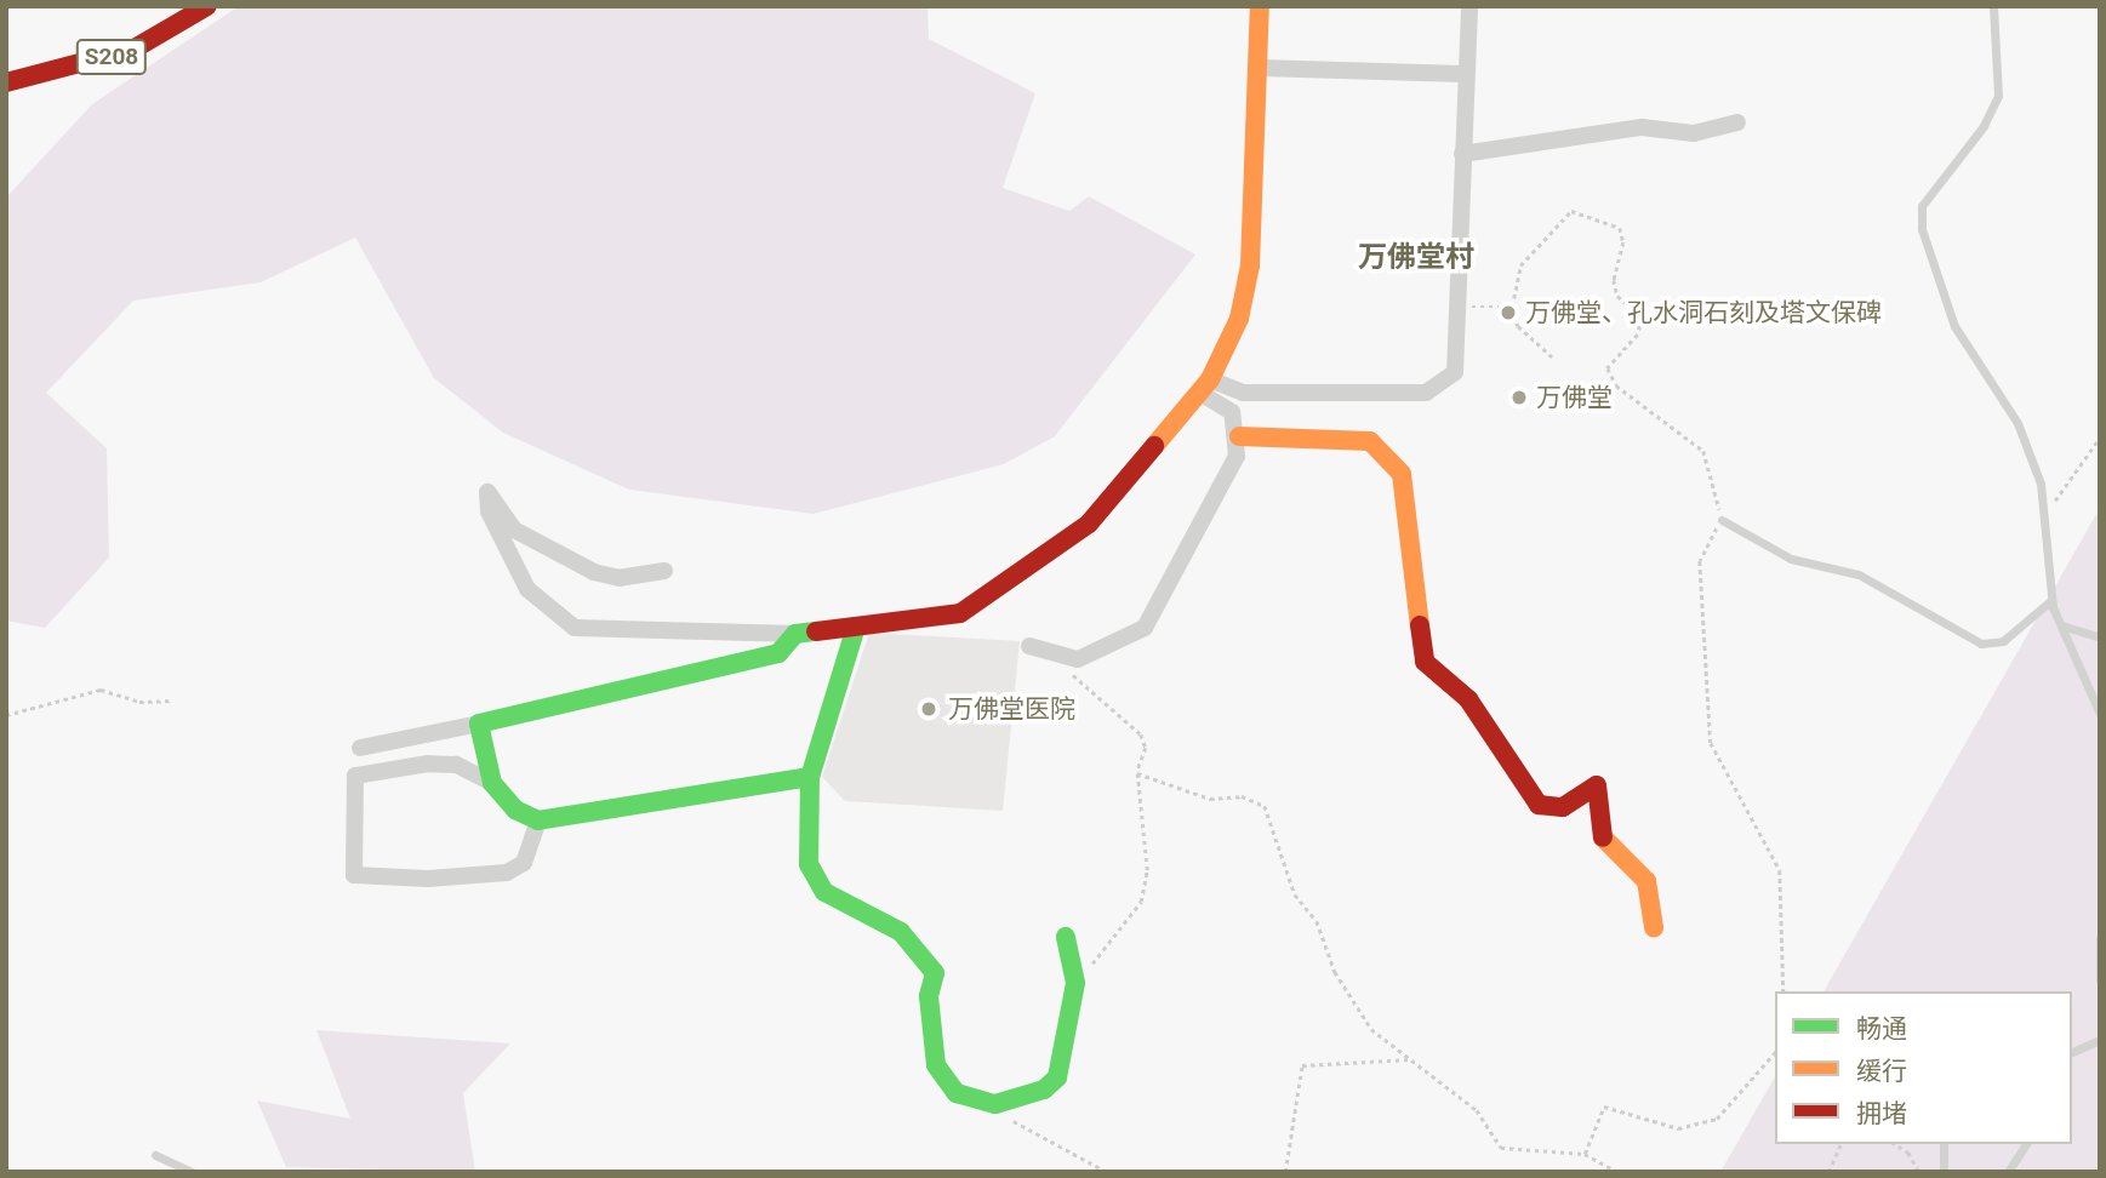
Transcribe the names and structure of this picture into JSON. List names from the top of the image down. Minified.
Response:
{"streets":{"street":["S208"]},"districts":["万佛堂村"],"places":["万佛堂、孔水洞石刻及塔文保碑","万佛堂","万佛堂医院"],"legend":["畅通","缓行","拥堵"]}
